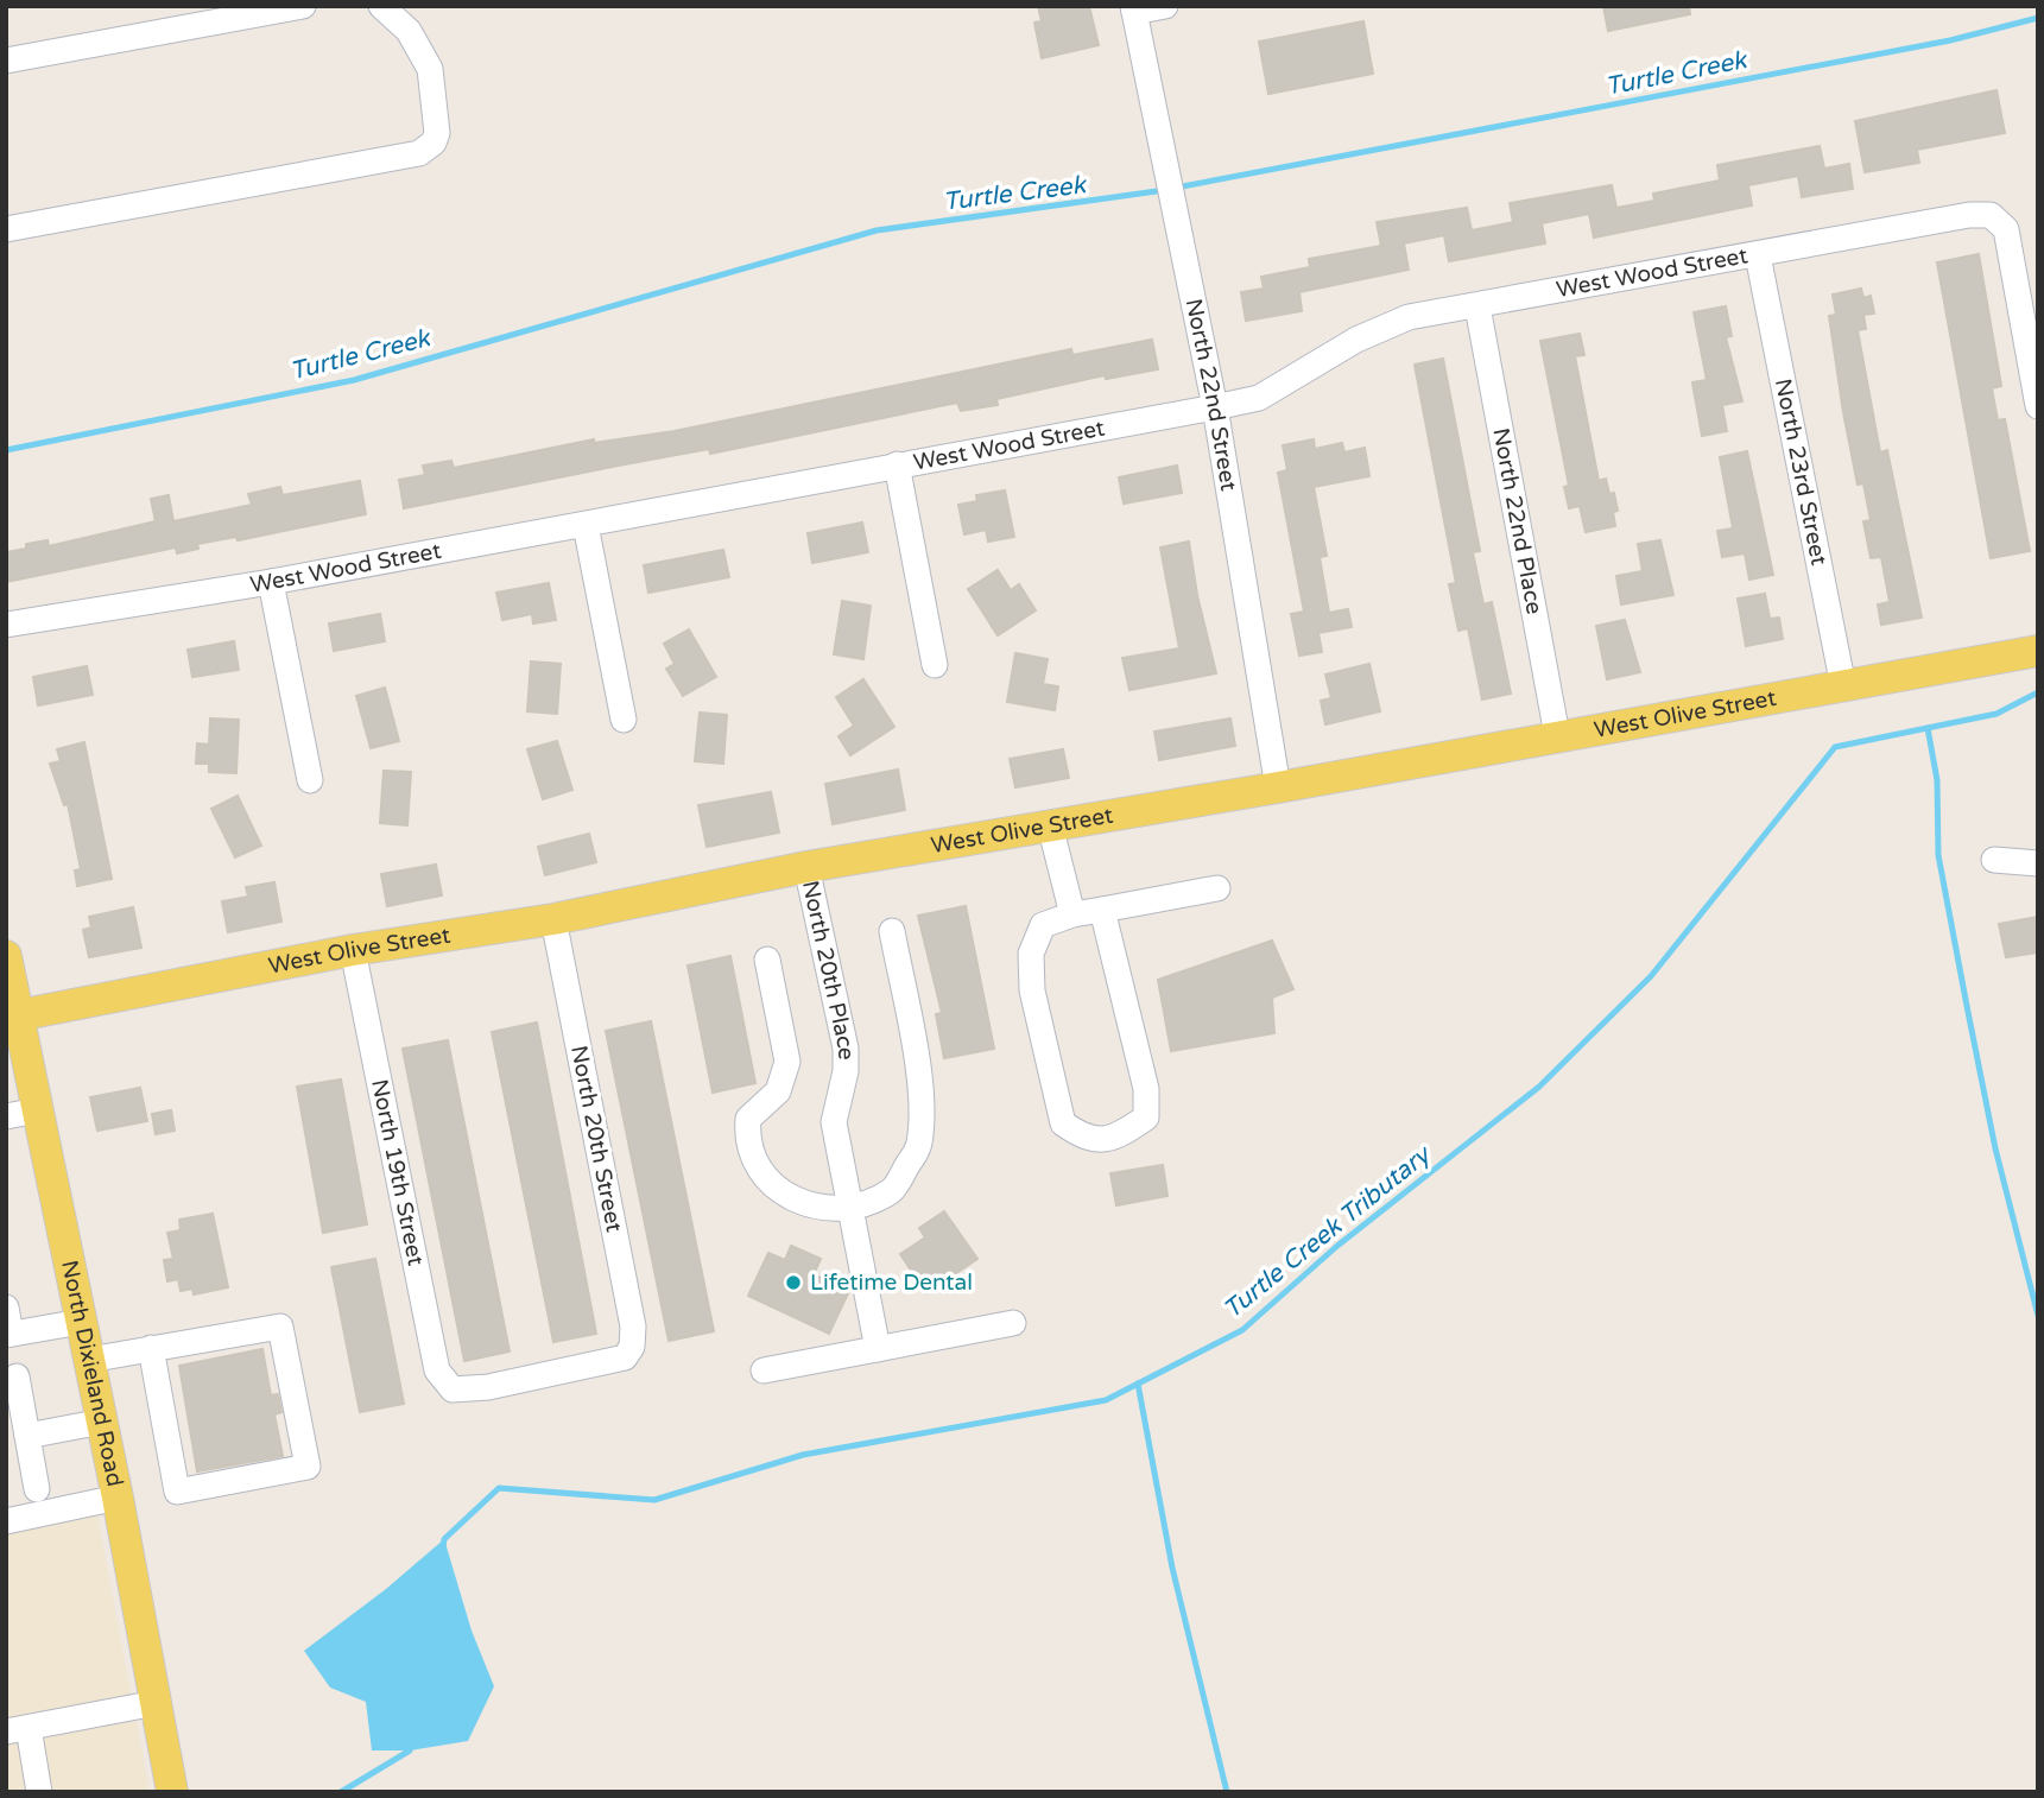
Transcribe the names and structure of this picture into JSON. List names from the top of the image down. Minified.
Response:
{"streets":{"main road":["West Olive Street","North Dixieland Road"],"street":["West Wood Street","North 22nd Street","North 23rd Street","North 22nd Place","North 20th Place","North 20th Street","North 19th Street"]},"crossings":[["West Wood Street","North 22nd Street"],["West Wood Street","North 23rd Street"],["West Wood Street","North 22nd Place"],["North 22nd Street","West Olive Street"],["North 23rd Street","West Olive Street"],["North 22nd Place","West Olive Street"],["West Olive Street","North 20th Place"],["West Olive Street","North 20th Street"],["West Olive Street","North 19th Street"],["West Olive Street","North Dixieland Road"],["North 20th Street","North 19th Street"]],"water":["Turtle Creek","Turtle Creek Tributary"],"places":["Lifetime Dental"]}
